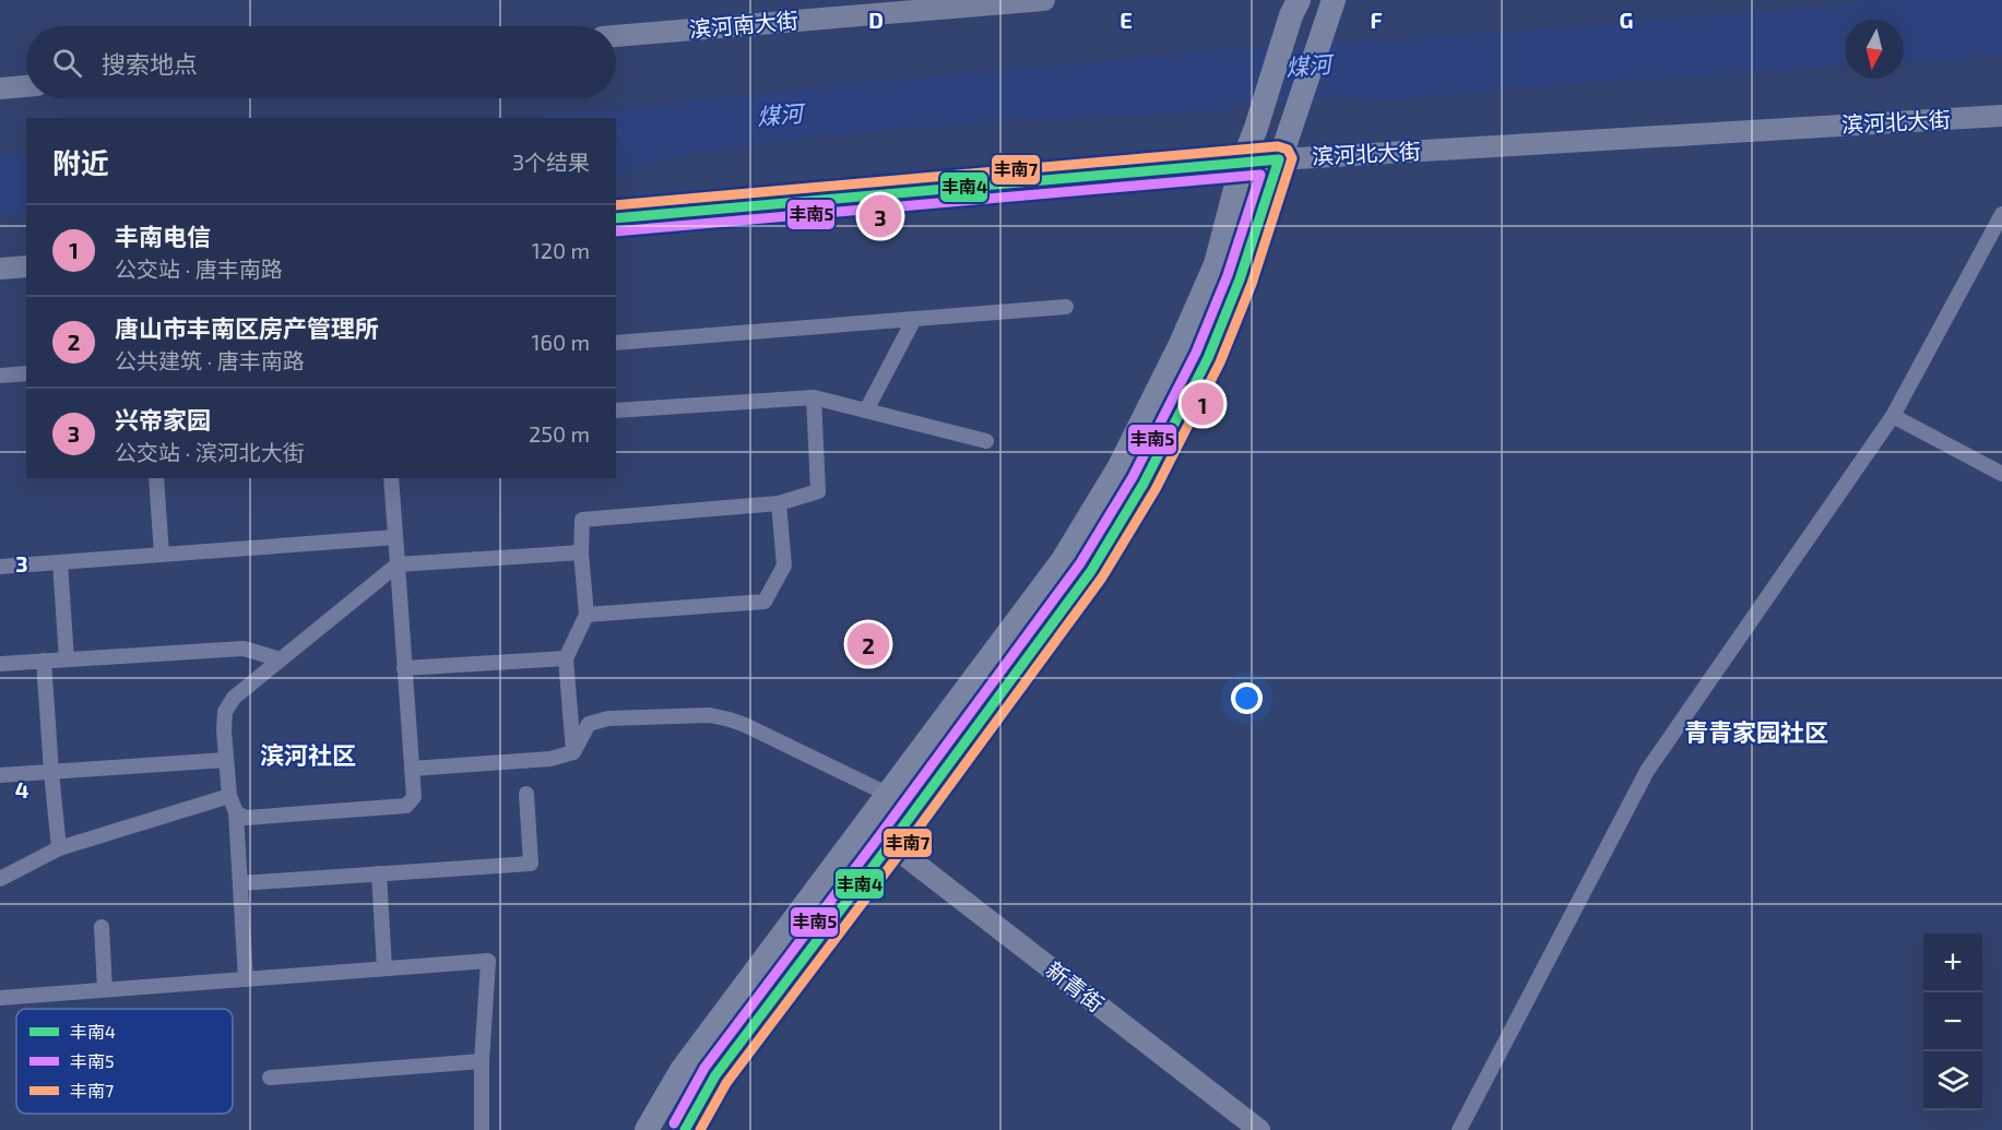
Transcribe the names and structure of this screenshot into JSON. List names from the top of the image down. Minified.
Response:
{"streets":{"main road":["滨河南大街","滨河北大街","新青街"]},"districts":["青青家园社区","滨河社区"],"water":["煤河"],"lines":["transit line 丰南7","transit line 丰南4","transit line 丰南5"],"legend":["丰南4","丰南5","丰南7"],"north":"bottom","page":{"search":"搜索地点","heading":["附近","3个结果"],"pins":["3","1","2"],"list":[{"mark":"1","name":"丰南电信","note":"公交站 · 唐丰南路","value":"120 m"},{"mark":"2","name":"唐山市丰南区房产管理所","note":"公共建筑 · 唐丰南路","value":"160 m"},{"mark":"3","name":"兴帝家园","note":"公交站 · 滨河北大街","value":"250 m"}],"map_buttons":["+","−"]},"grid":{"columns":["D","E","F","G"],"rows":["3","4"]}}
